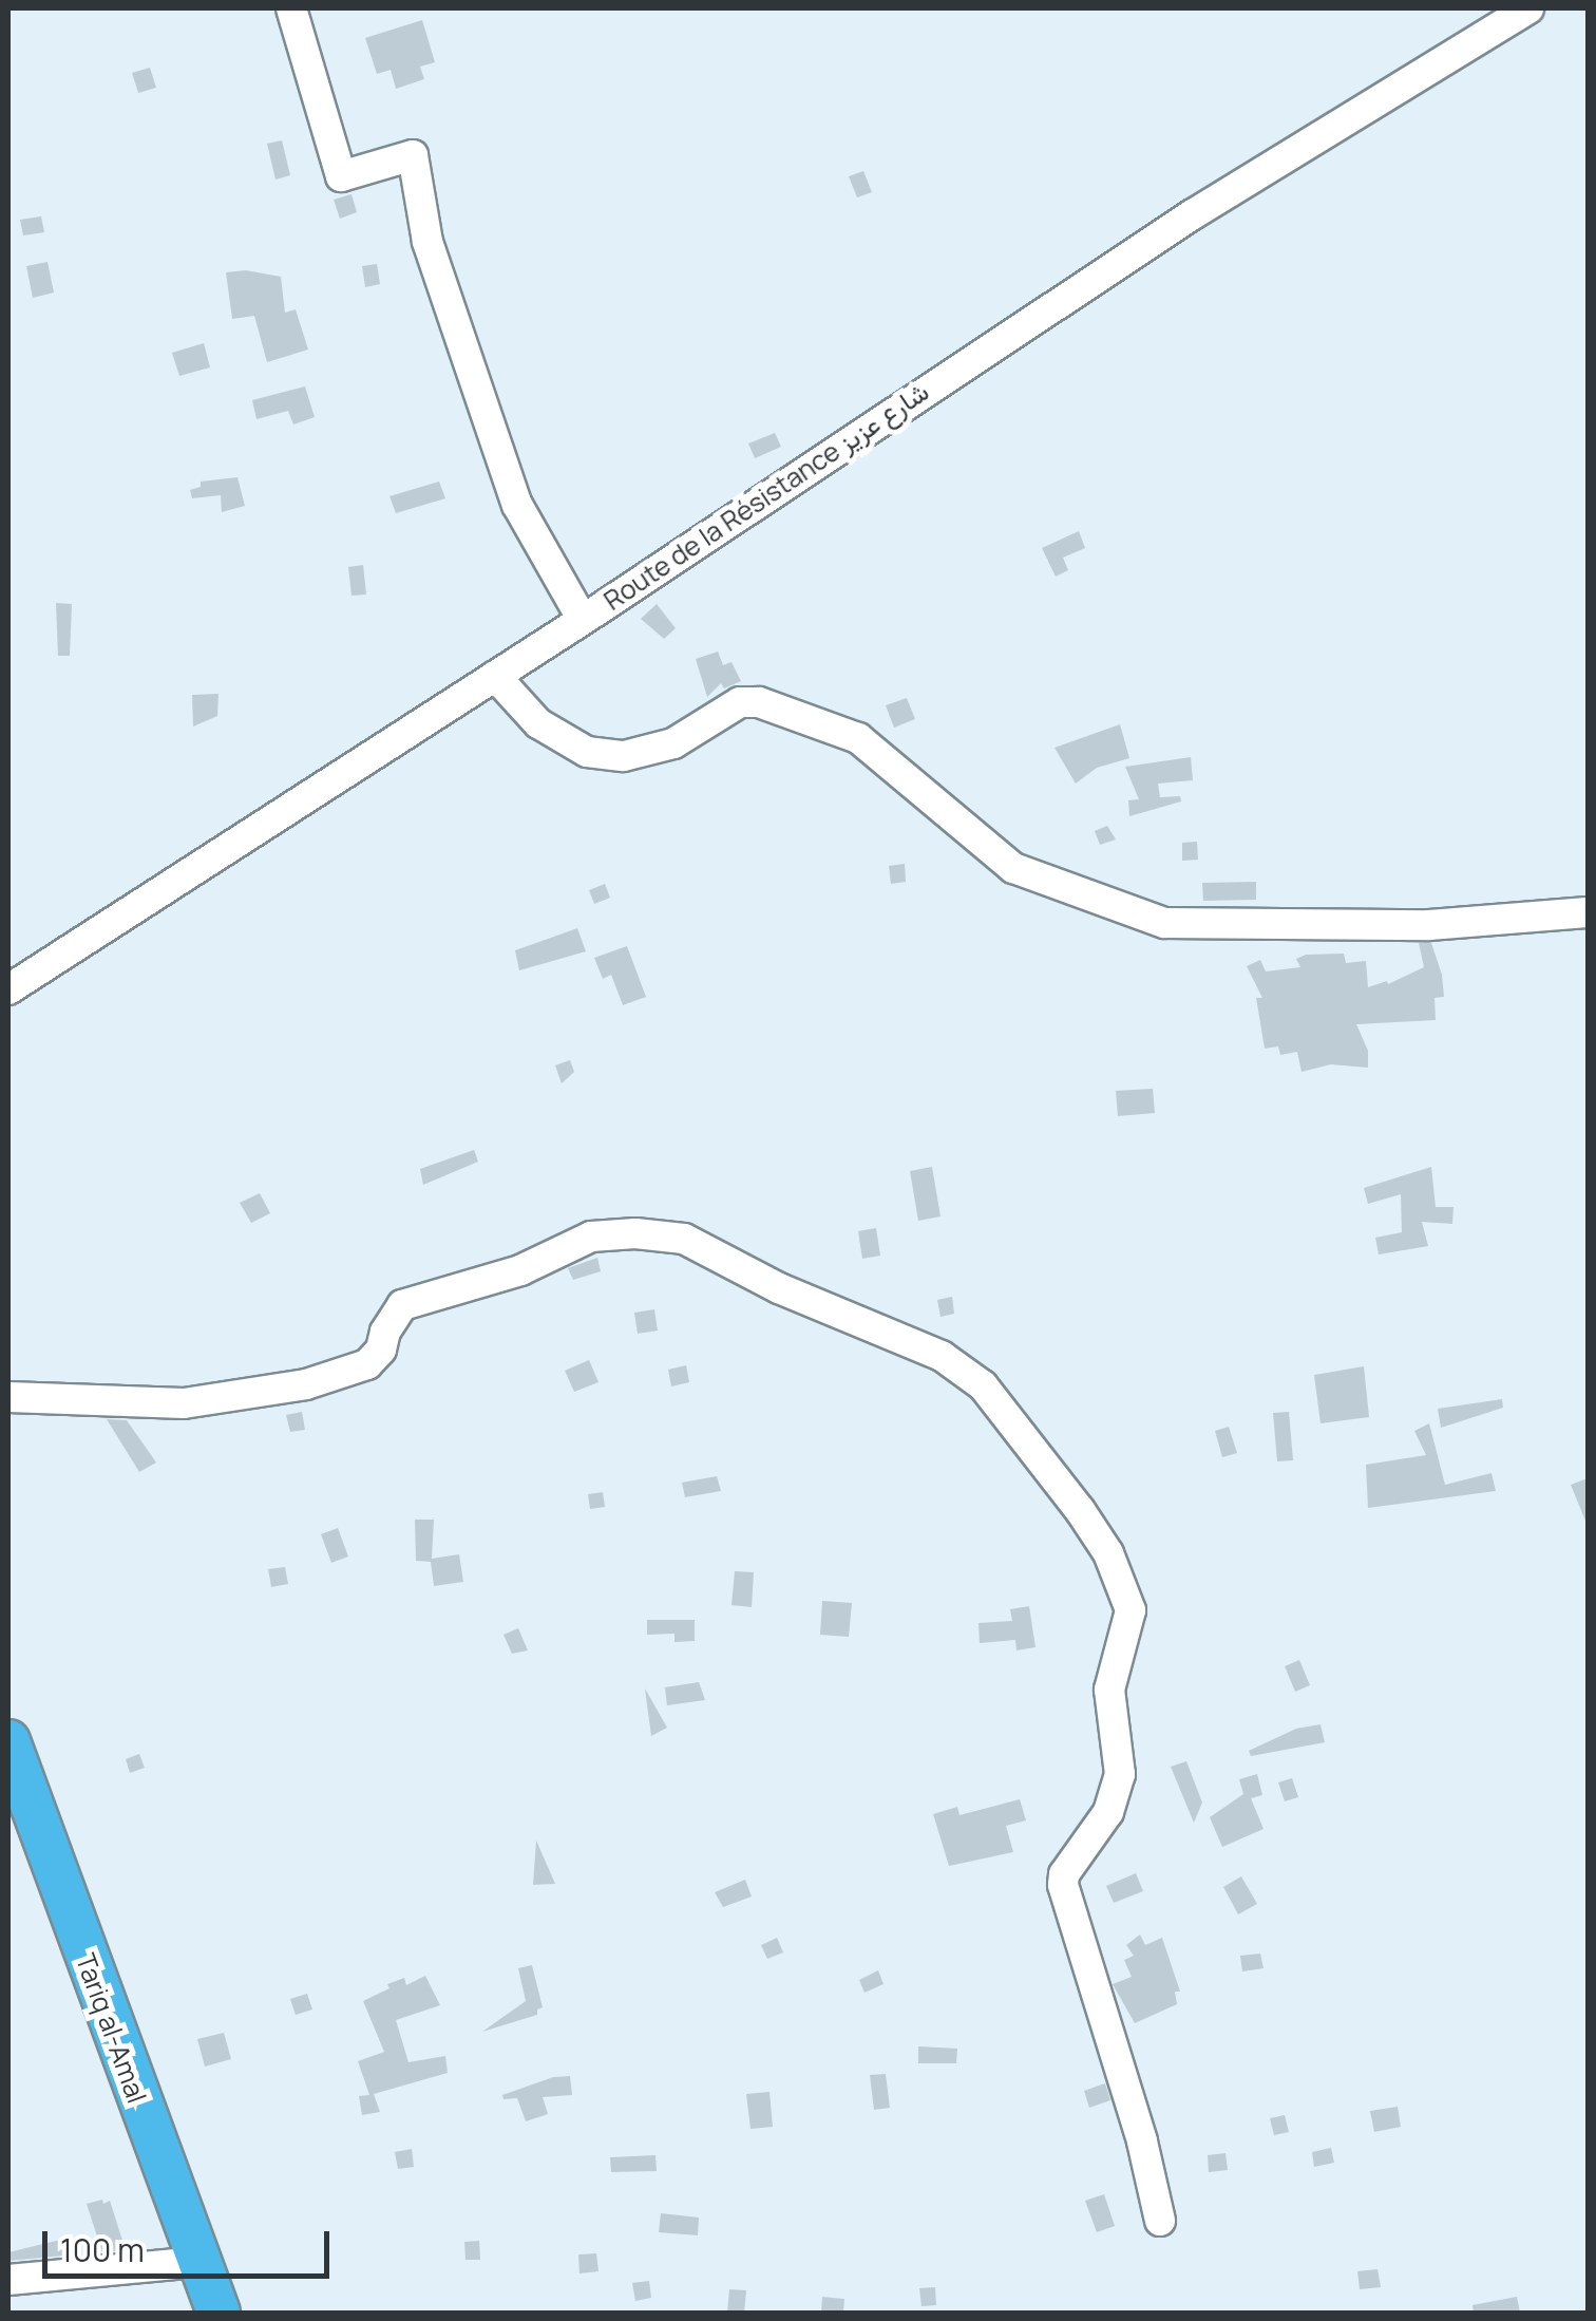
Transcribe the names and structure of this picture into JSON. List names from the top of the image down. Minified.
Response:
{"streets":{"highway":["Tariq al-Amal"],"street":["Route de la Résistance شارع عزيز"]},"scale_bar":"100 m"}
